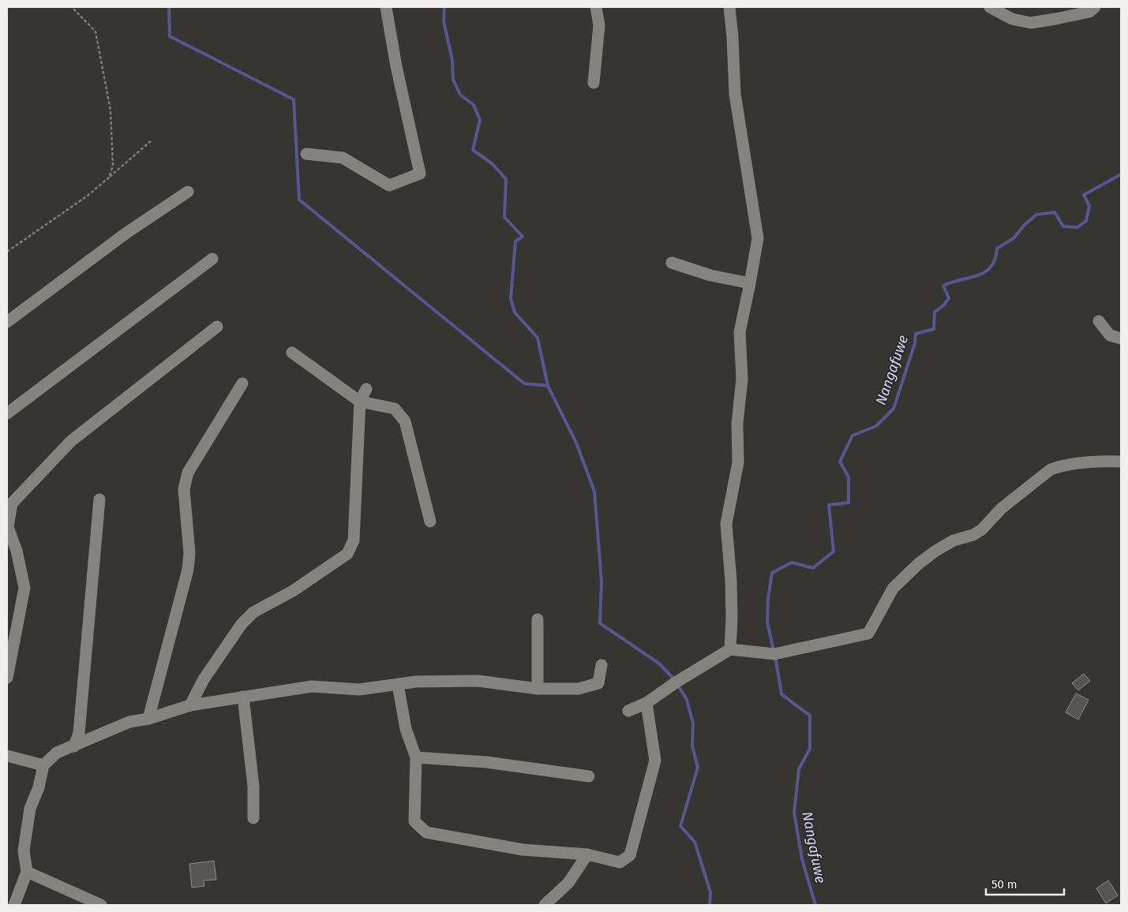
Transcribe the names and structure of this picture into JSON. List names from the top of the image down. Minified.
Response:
{"water":["Nangafuwe"],"scale_bar":"50 m"}
